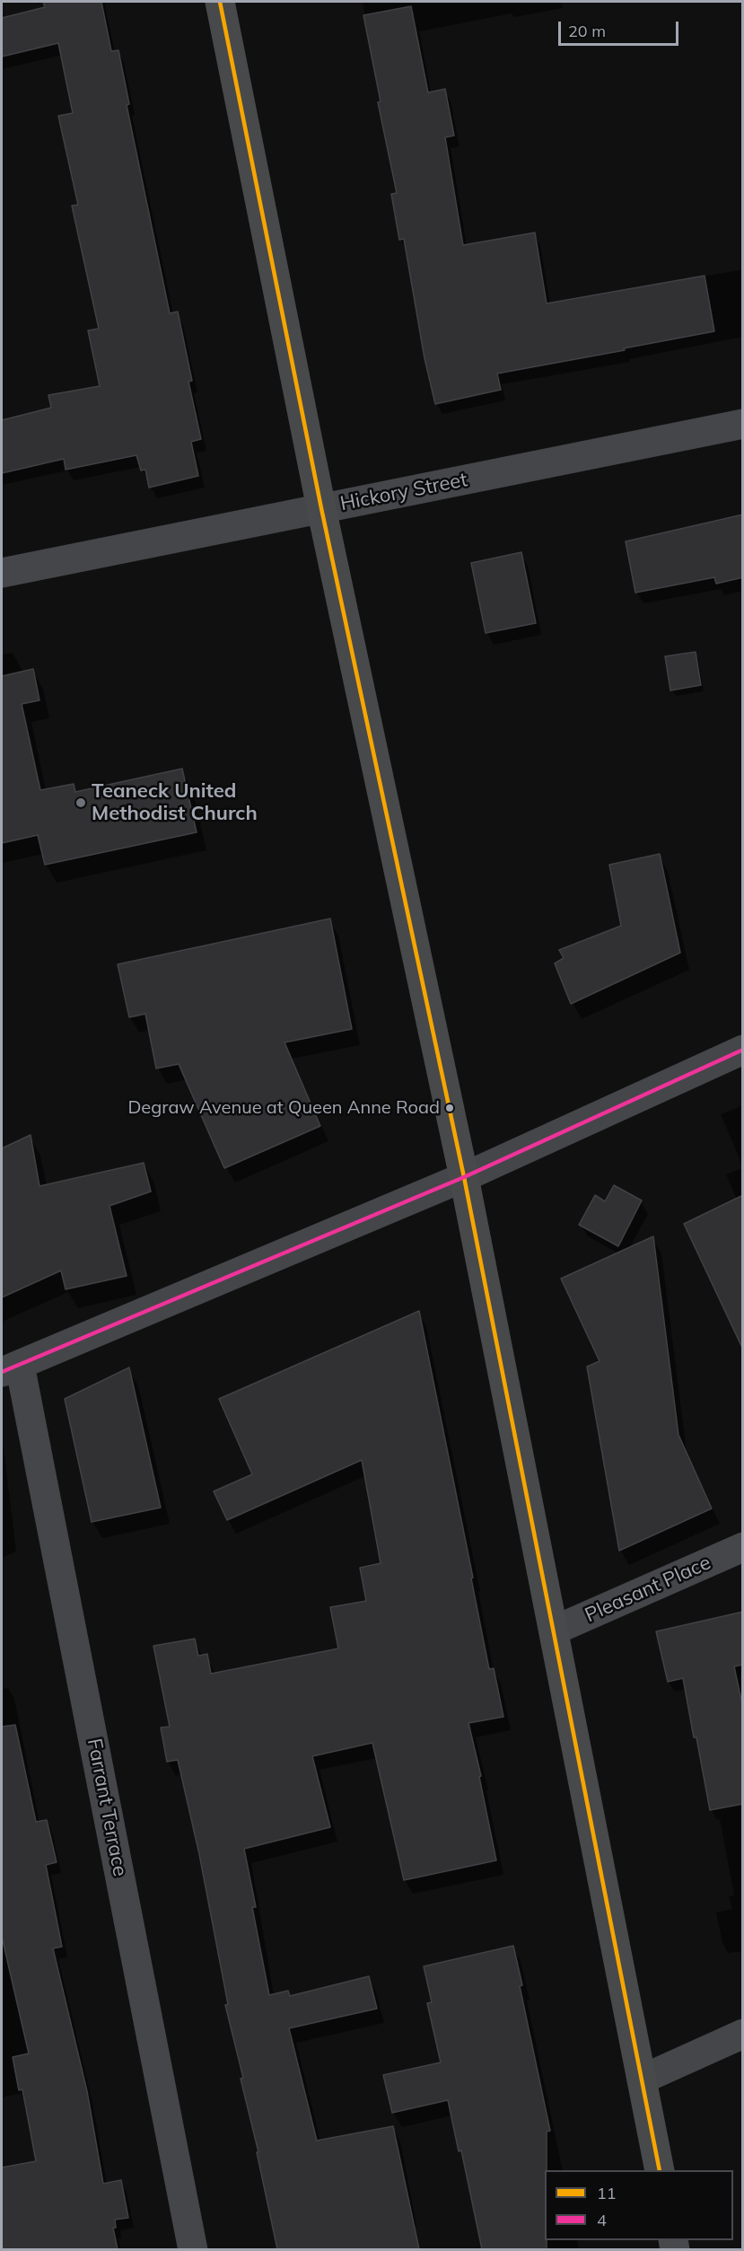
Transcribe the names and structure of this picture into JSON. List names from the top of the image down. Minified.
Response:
{"streets":{"street":["Hickory Street","Pleasant Place","Farrant Terrace"]},"places":["Teaneck United Methodist Church","Degraw Avenue at Queen Anne Road"],"lines":["transit line 11","transit line 4"],"legend":["11","4"],"scale_bar":"20 m"}
